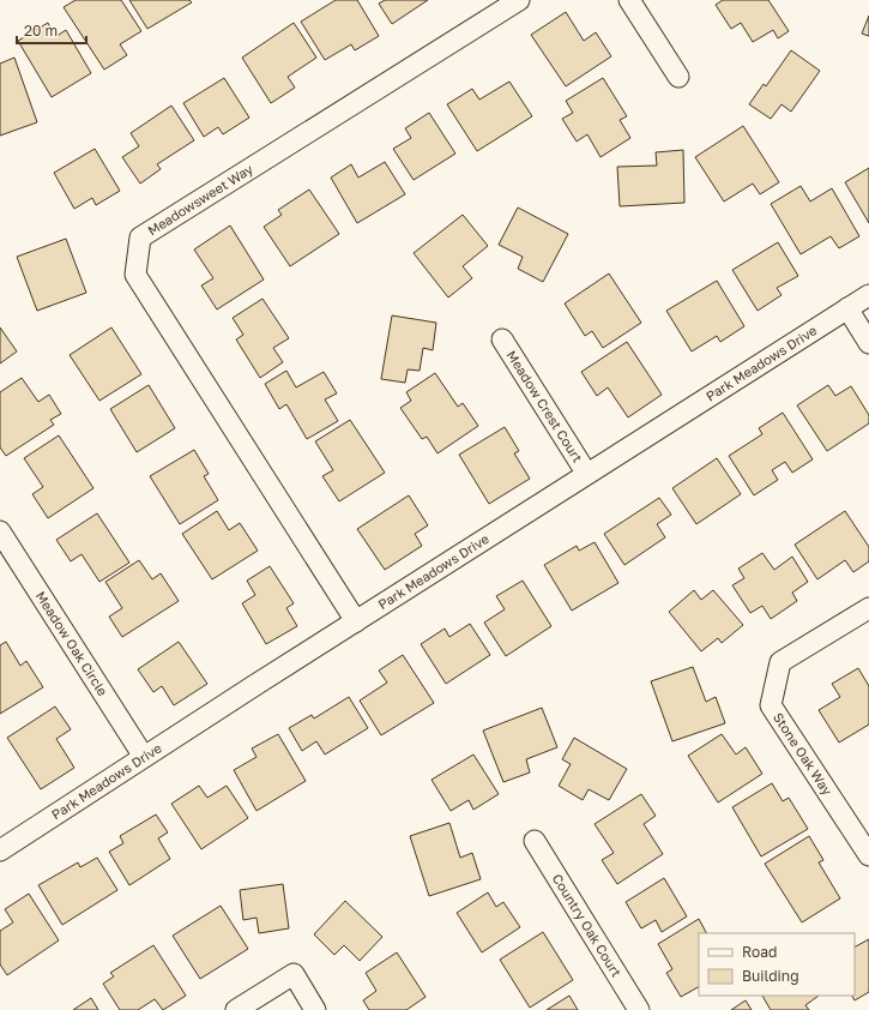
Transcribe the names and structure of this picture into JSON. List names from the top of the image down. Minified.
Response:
{"streets":{"street":["Meadowsweet Way","Park Meadows Drive","Meadow Crest Court","Meadow Oak Circle","Stone Oak Way","Country Oak Court"]},"crossings":[["Meadowsweet Way","Park Meadows Drive"],["Park Meadows Drive","Meadow Crest Court"],["Park Meadows Drive","Meadow Oak Circle"]],"legend":["Road","Building"],"scale_bar":"20 m"}
